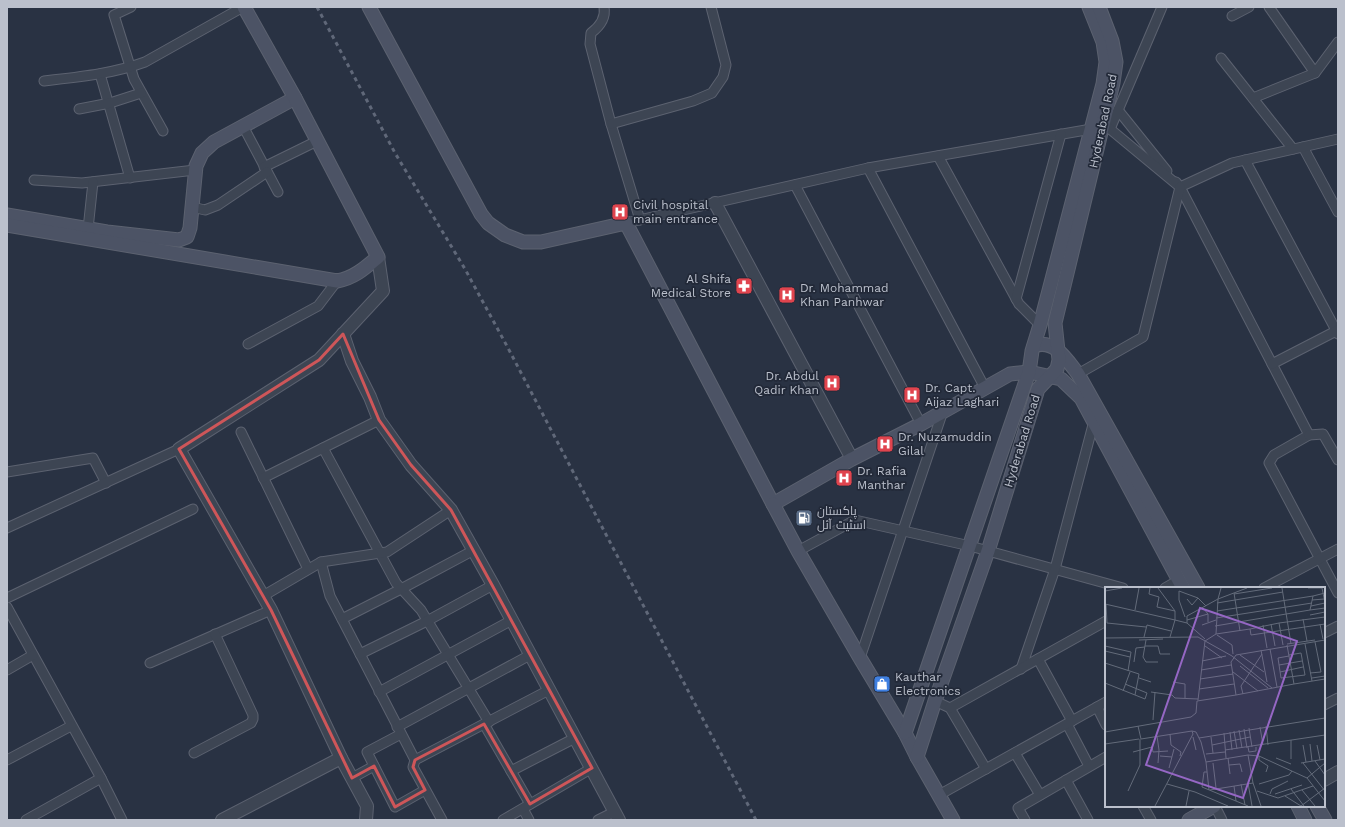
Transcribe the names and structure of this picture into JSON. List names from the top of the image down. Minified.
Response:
{"streets":{"main road":["Hyderabad Road"]},"places":{"hospital":["Civil hospital main entrance","Dr. Mohammad Khan Panhwar","Dr. Abdul Qadir Khan","Dr. Capt. Aijaz Laghari","Dr. Nuzamuddin Gilal","Dr. Rafia Manthar"],"pharmacy":["Al Shifa Medical Store"],"fuel station":["پاکستان اسٹیٹ آئل"],"shop":["Kauthar Electronics"]}}
